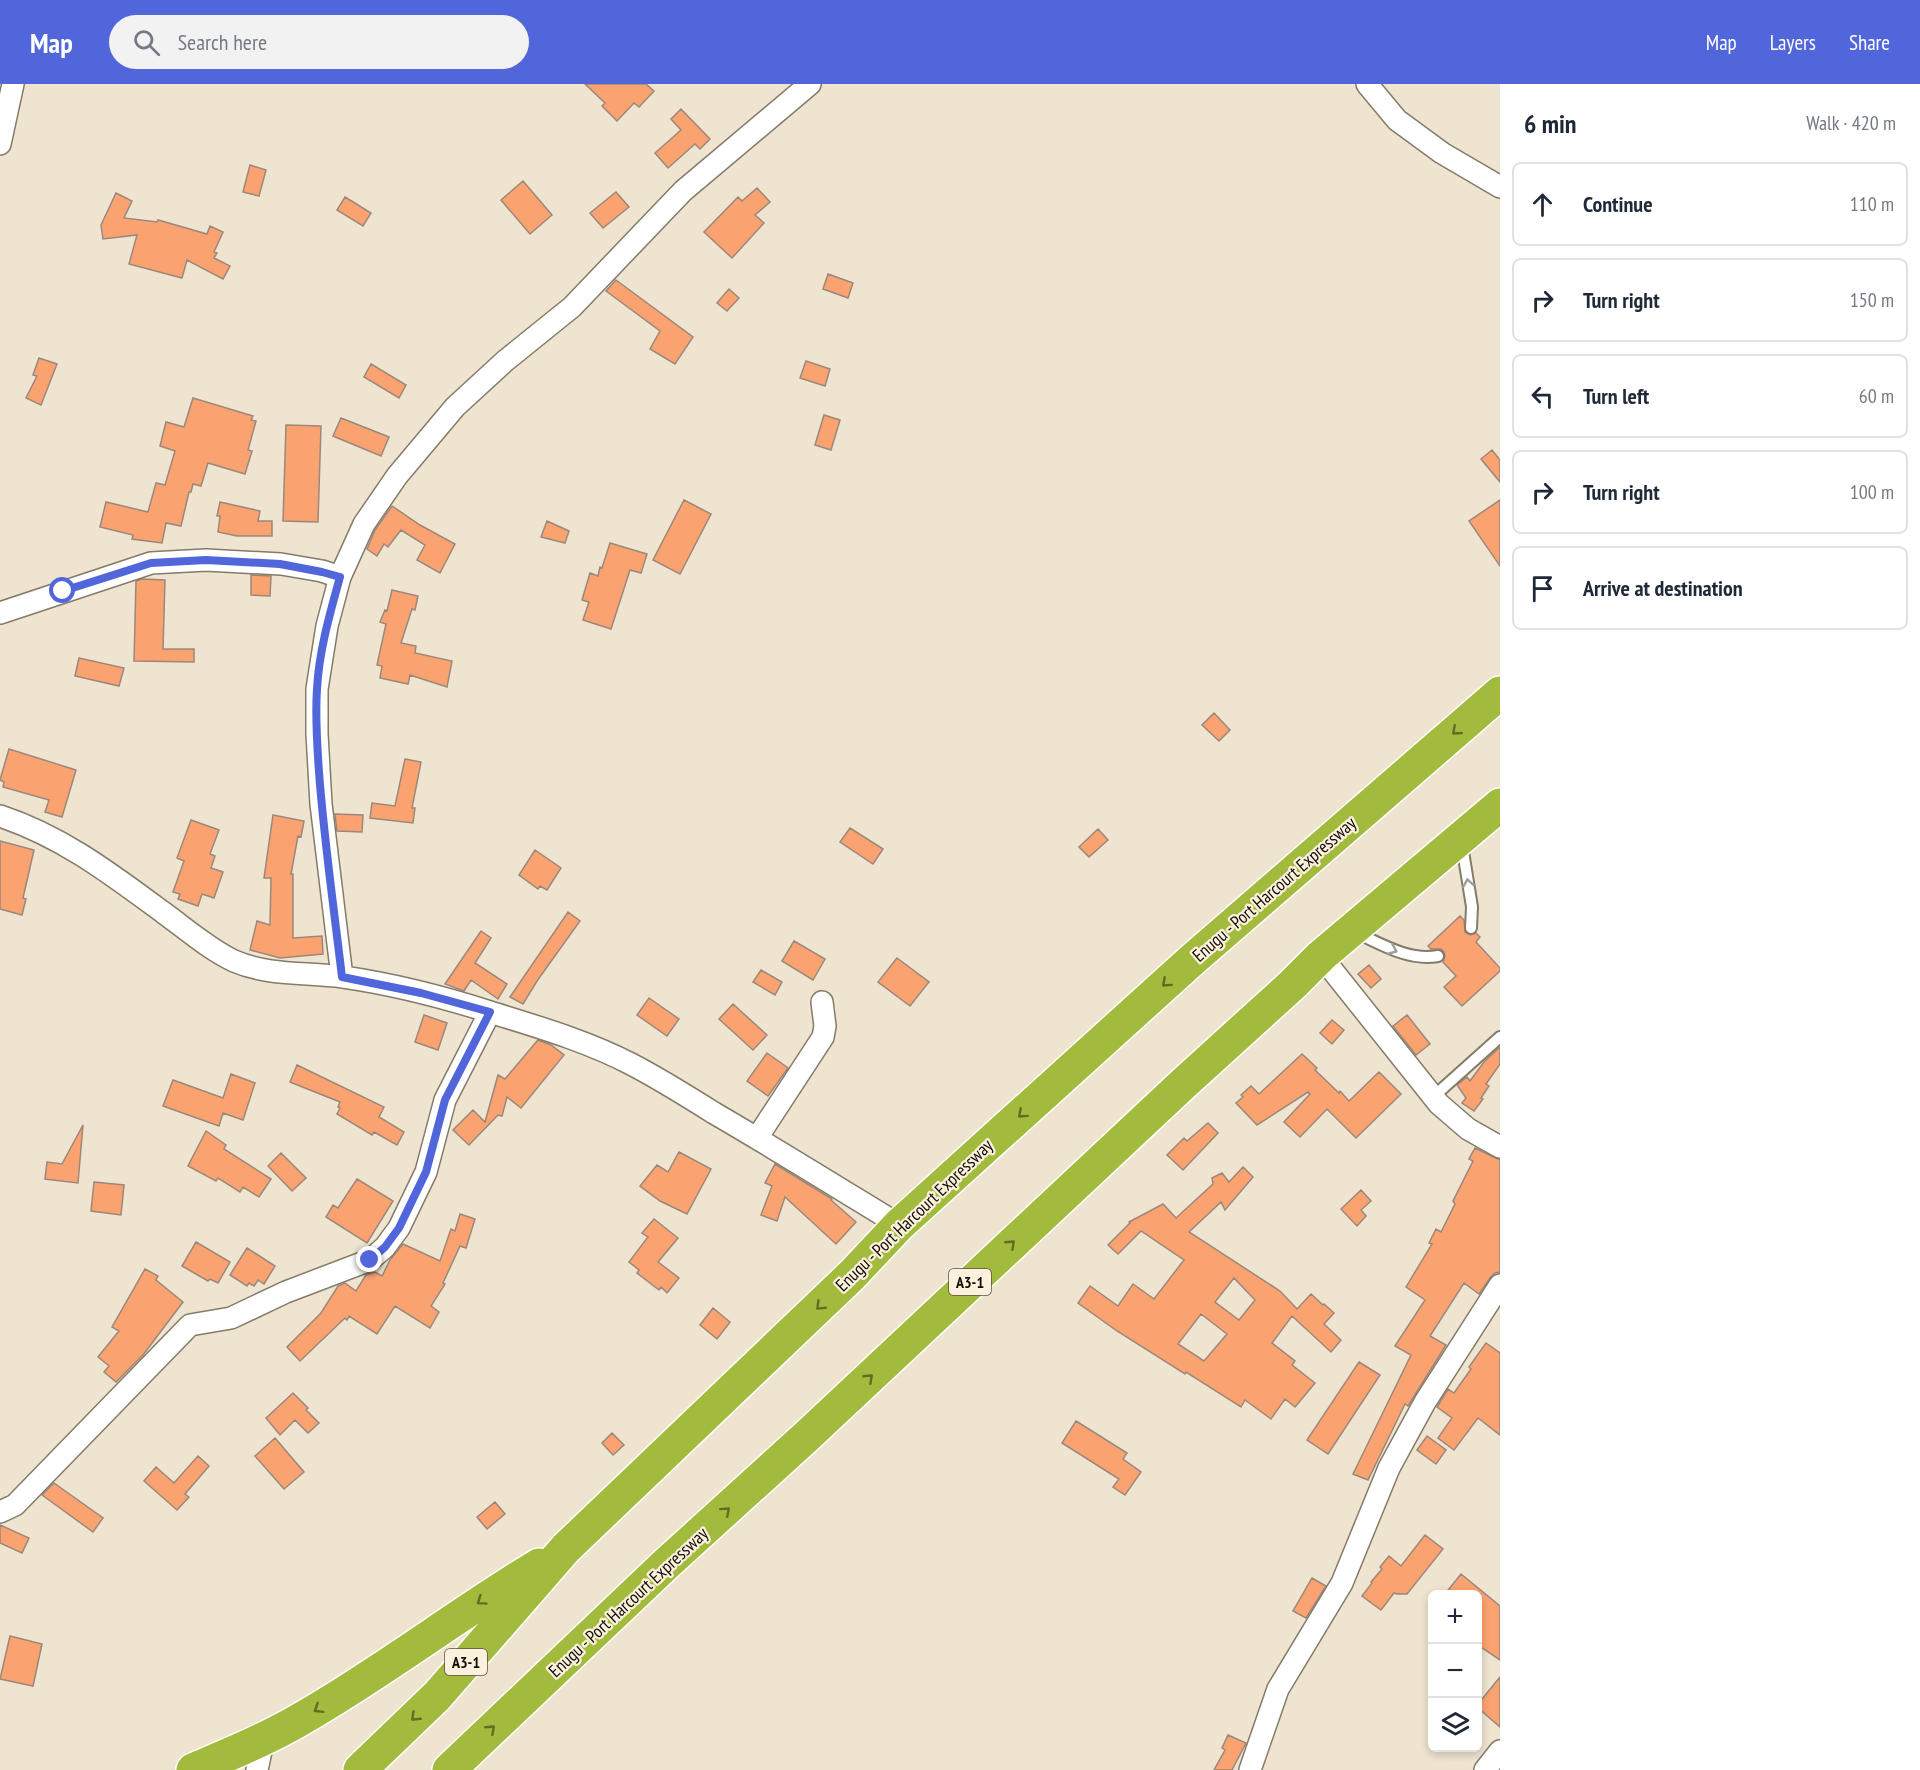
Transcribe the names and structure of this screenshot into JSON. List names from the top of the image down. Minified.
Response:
{"streets":{"highway":["Enugu - Port Harcourt Expressway","A3-1"]},"page":{"header":"Map","search":"Search here","nav":["Map","Layers","Share"],"heading":["6 min","Walk · 420 m"],"list":[["Continue","110 m"],["Turn right","150 m"],["Turn left","60 m"],["Turn right","100 m"],"Arrive at destination"],"map_buttons":["+","−"]}}
